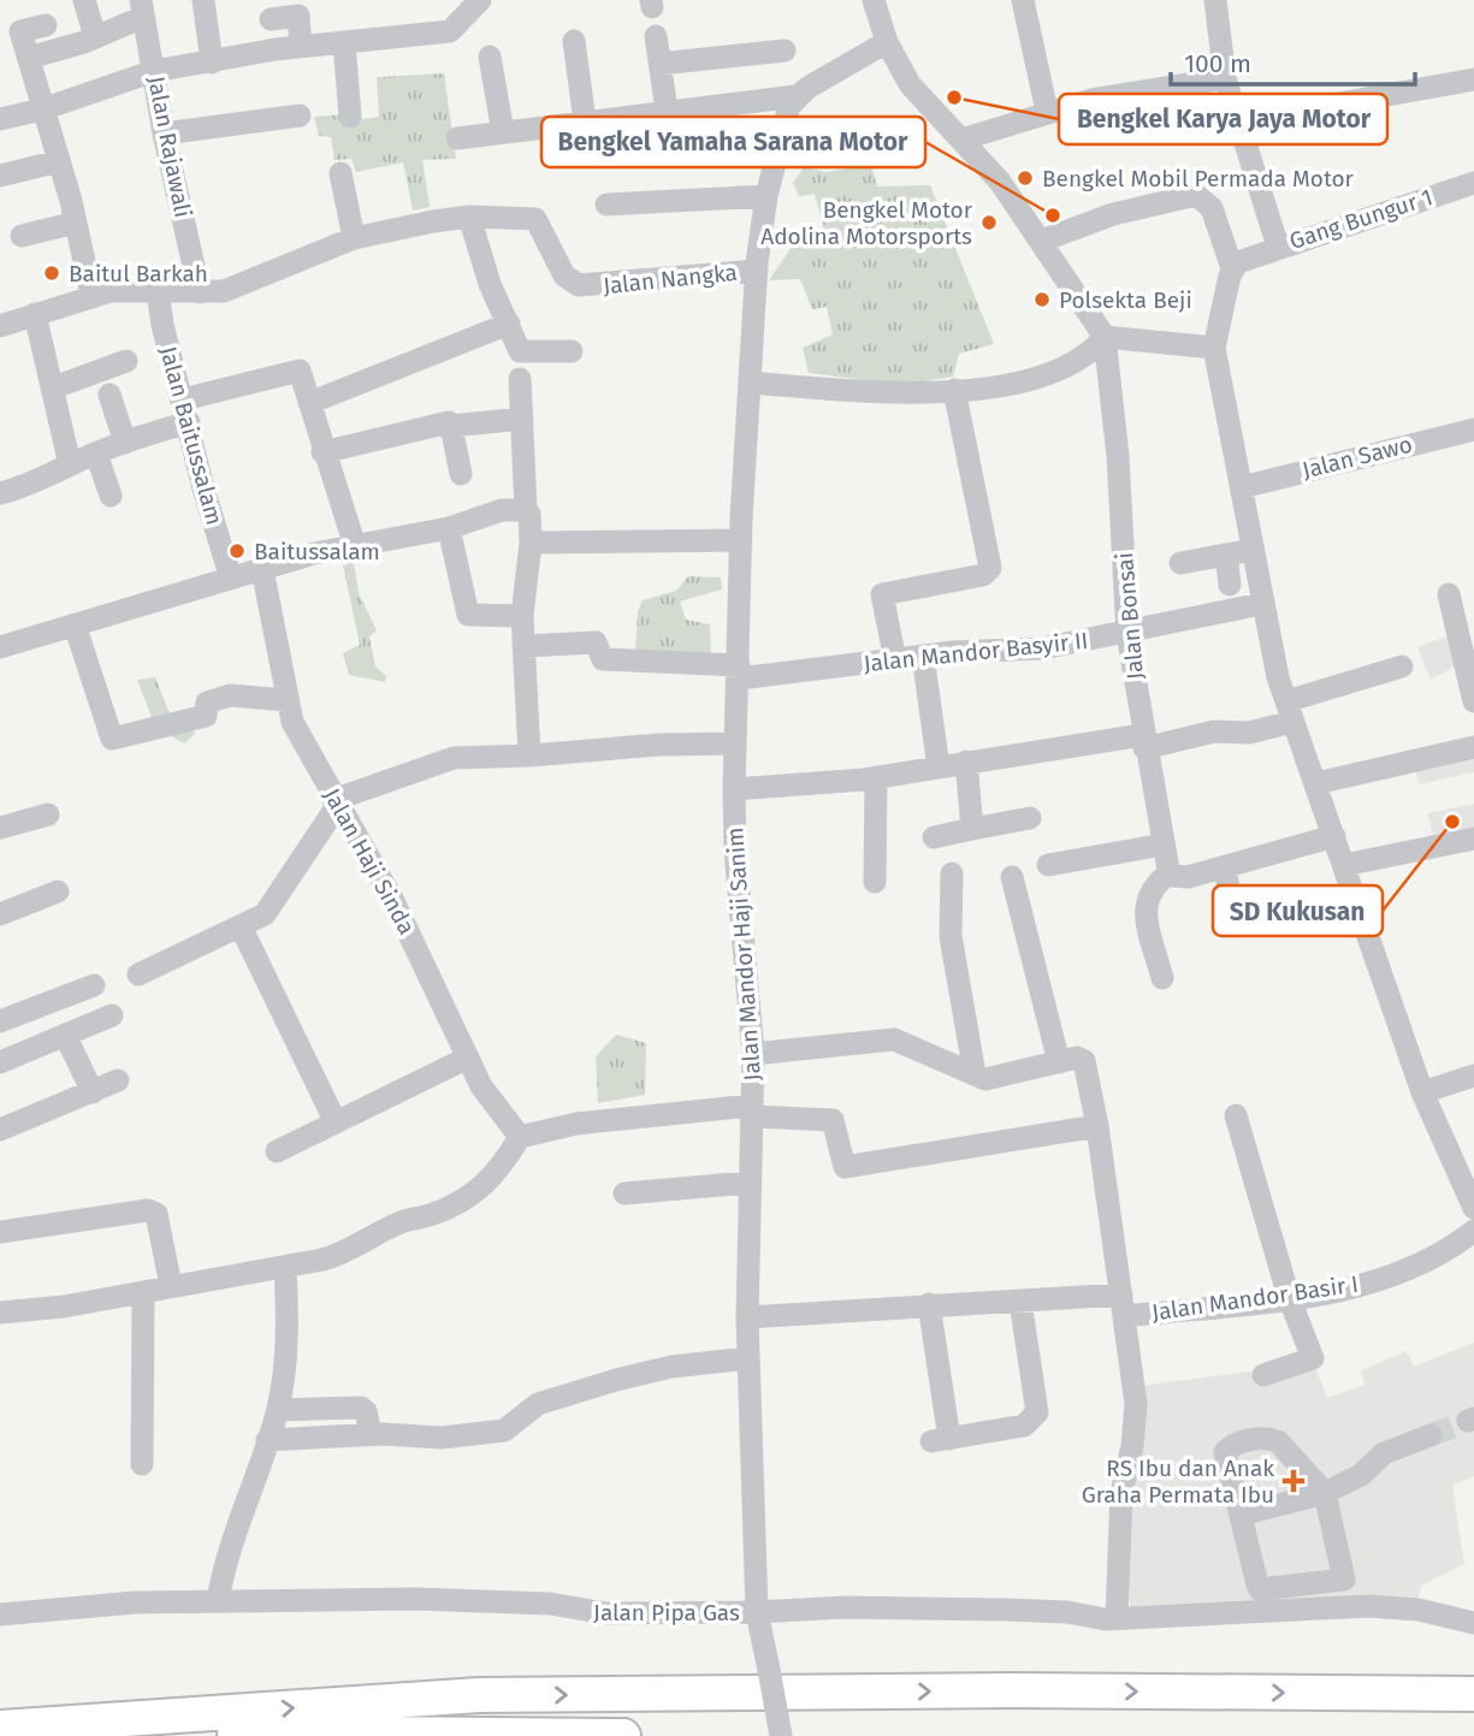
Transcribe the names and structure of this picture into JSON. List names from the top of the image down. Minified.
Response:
{"streets":{"street":["Jalan Rajawali","Gang Bungur 1","Jalan Nangka","Jalan Baitussalam","Jalan Sawo","Jalan Bonsai","Jalan Mandor Basyir II","Jalan Haji Sinda","Jalan Mandor Haji Sanim","Jalan Mandor Basir I","Jalan Pipa Gas"]},"crossings":[["Jalan Rajawali","Jalan Nangka"],["Jalan Nangka","Jalan Baitussalam"],["Jalan Nangka","Jalan Mandor Haji Sanim"],["Jalan Bonsai","Jalan Mandor Basyir II"],["Jalan Mandor Basyir II","Jalan Mandor Haji Sanim"],["Jalan Mandor Haji Sanim","Jalan Mandor Basir I"],["Jalan Mandor Haji Sanim","Jalan Pipa Gas"]],"places":{"other":["Bengkel Karya Jaya Motor","Bengkel Mobil Permada Motor","Bengkel Yamaha Sarana Motor","Bengkel Motor Adolina Motorsports","Baitul Barkah","Polsekta Beji","Baitussalam","SD Kukusan"],"health":["RS Ibu dan Anak Graha Permata Ibu"]},"scale_bar":"100 m"}
